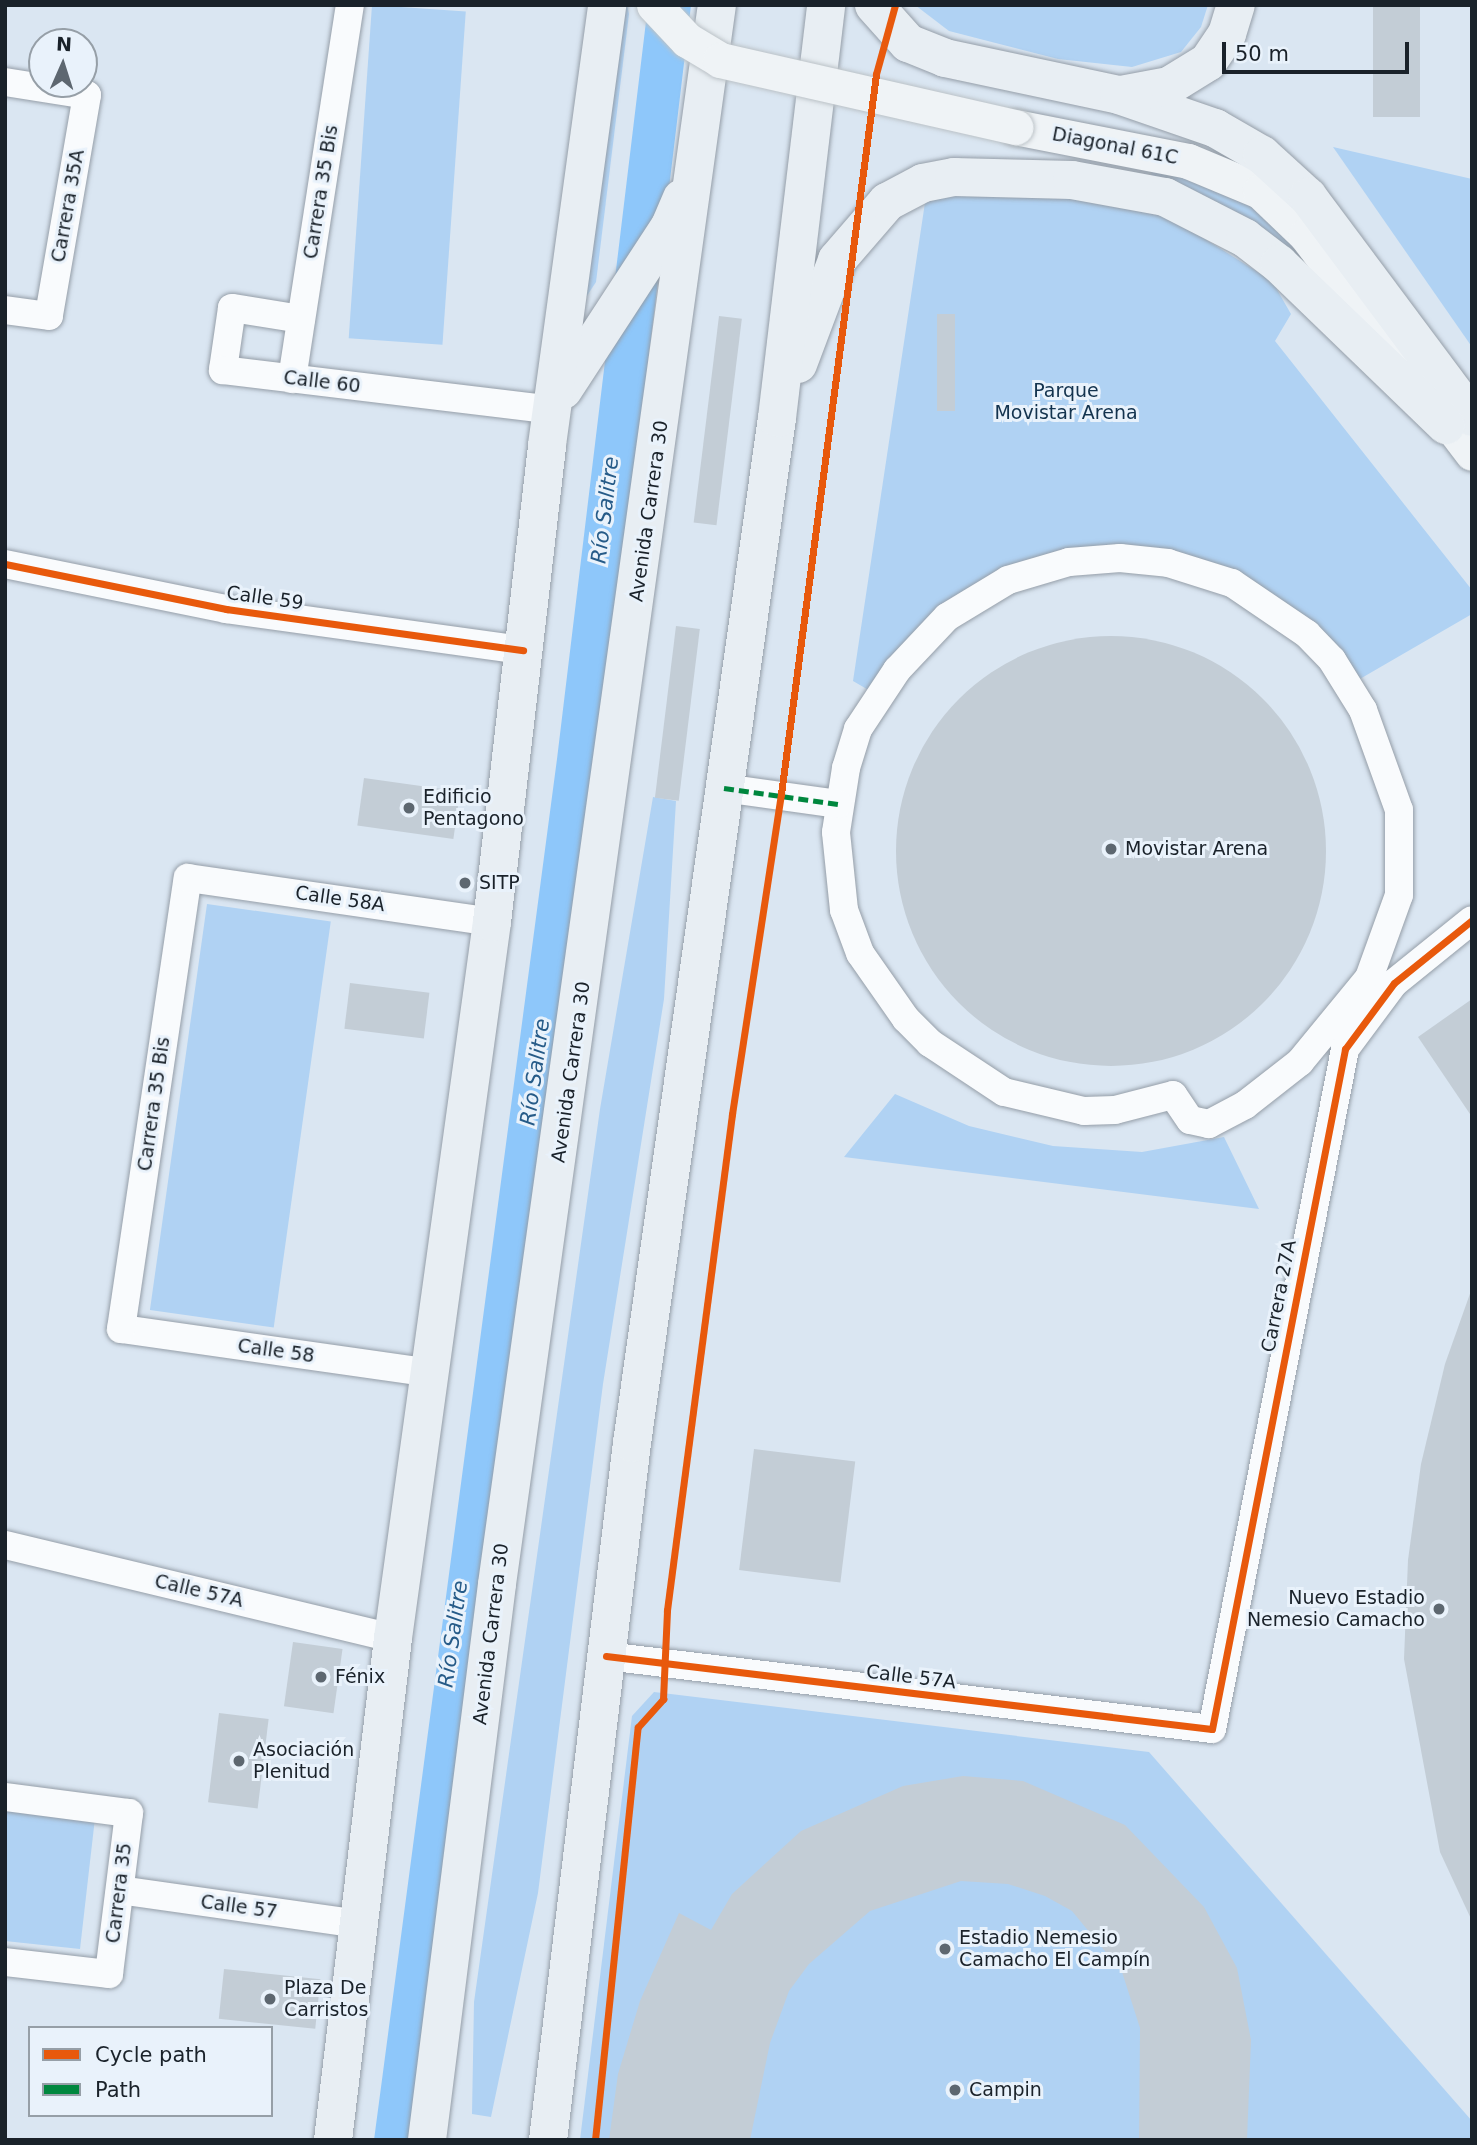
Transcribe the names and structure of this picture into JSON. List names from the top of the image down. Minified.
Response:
{"streets":{"highway":["Avenida Carrera 30"],"main road":["Diagonal 61C"],"street":["Carrera 35 Bis","Carrera 35A","Calle 60","Calle 59","Calle 58A","Carrera 27A","Calle 58","Calle 57A","Carrera 35","Calle 57"]},"crossings":[["Carrera 35 Bis","Calle 60"],["Carrera 35 Bis","Calle 58A"],["Carrera 35 Bis","Calle 58"],["Carrera 27A","Calle 57A"],["Carrera 35","Calle 57"]],"water":["Río Salitre"],"parks":["Parque Movistar Arena"],"places":["Edificio Pentagono","Movistar Arena","SITP","Nuevo Estadio Nemesio Camacho","Fénix","Asociación Plenitud","Estadio Nemesio Camacho El Campín","Plaza De Carristos","Campin"],"legend":["Cycle path","Path"],"scale_bar":"50 m","north":"top"}
